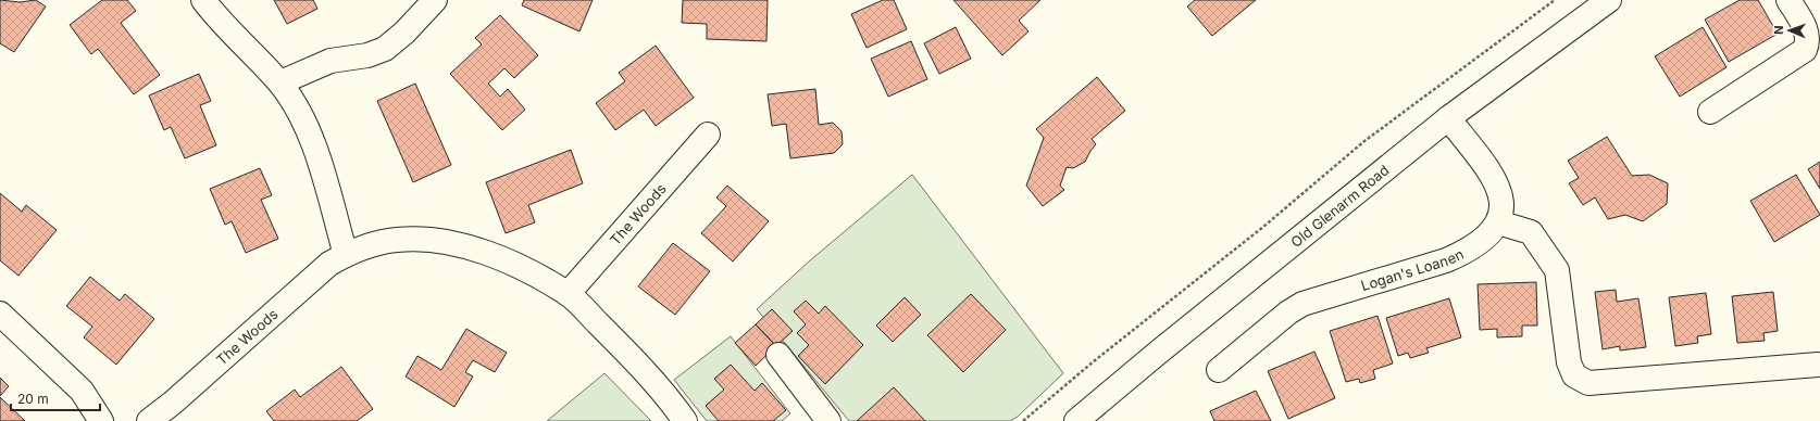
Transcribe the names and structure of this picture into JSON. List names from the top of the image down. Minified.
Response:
{"streets":{"street":["Old Glenarm Road","The Woods","Logan's Loanen"]},"scale_bar":"20 m","north":"left"}
